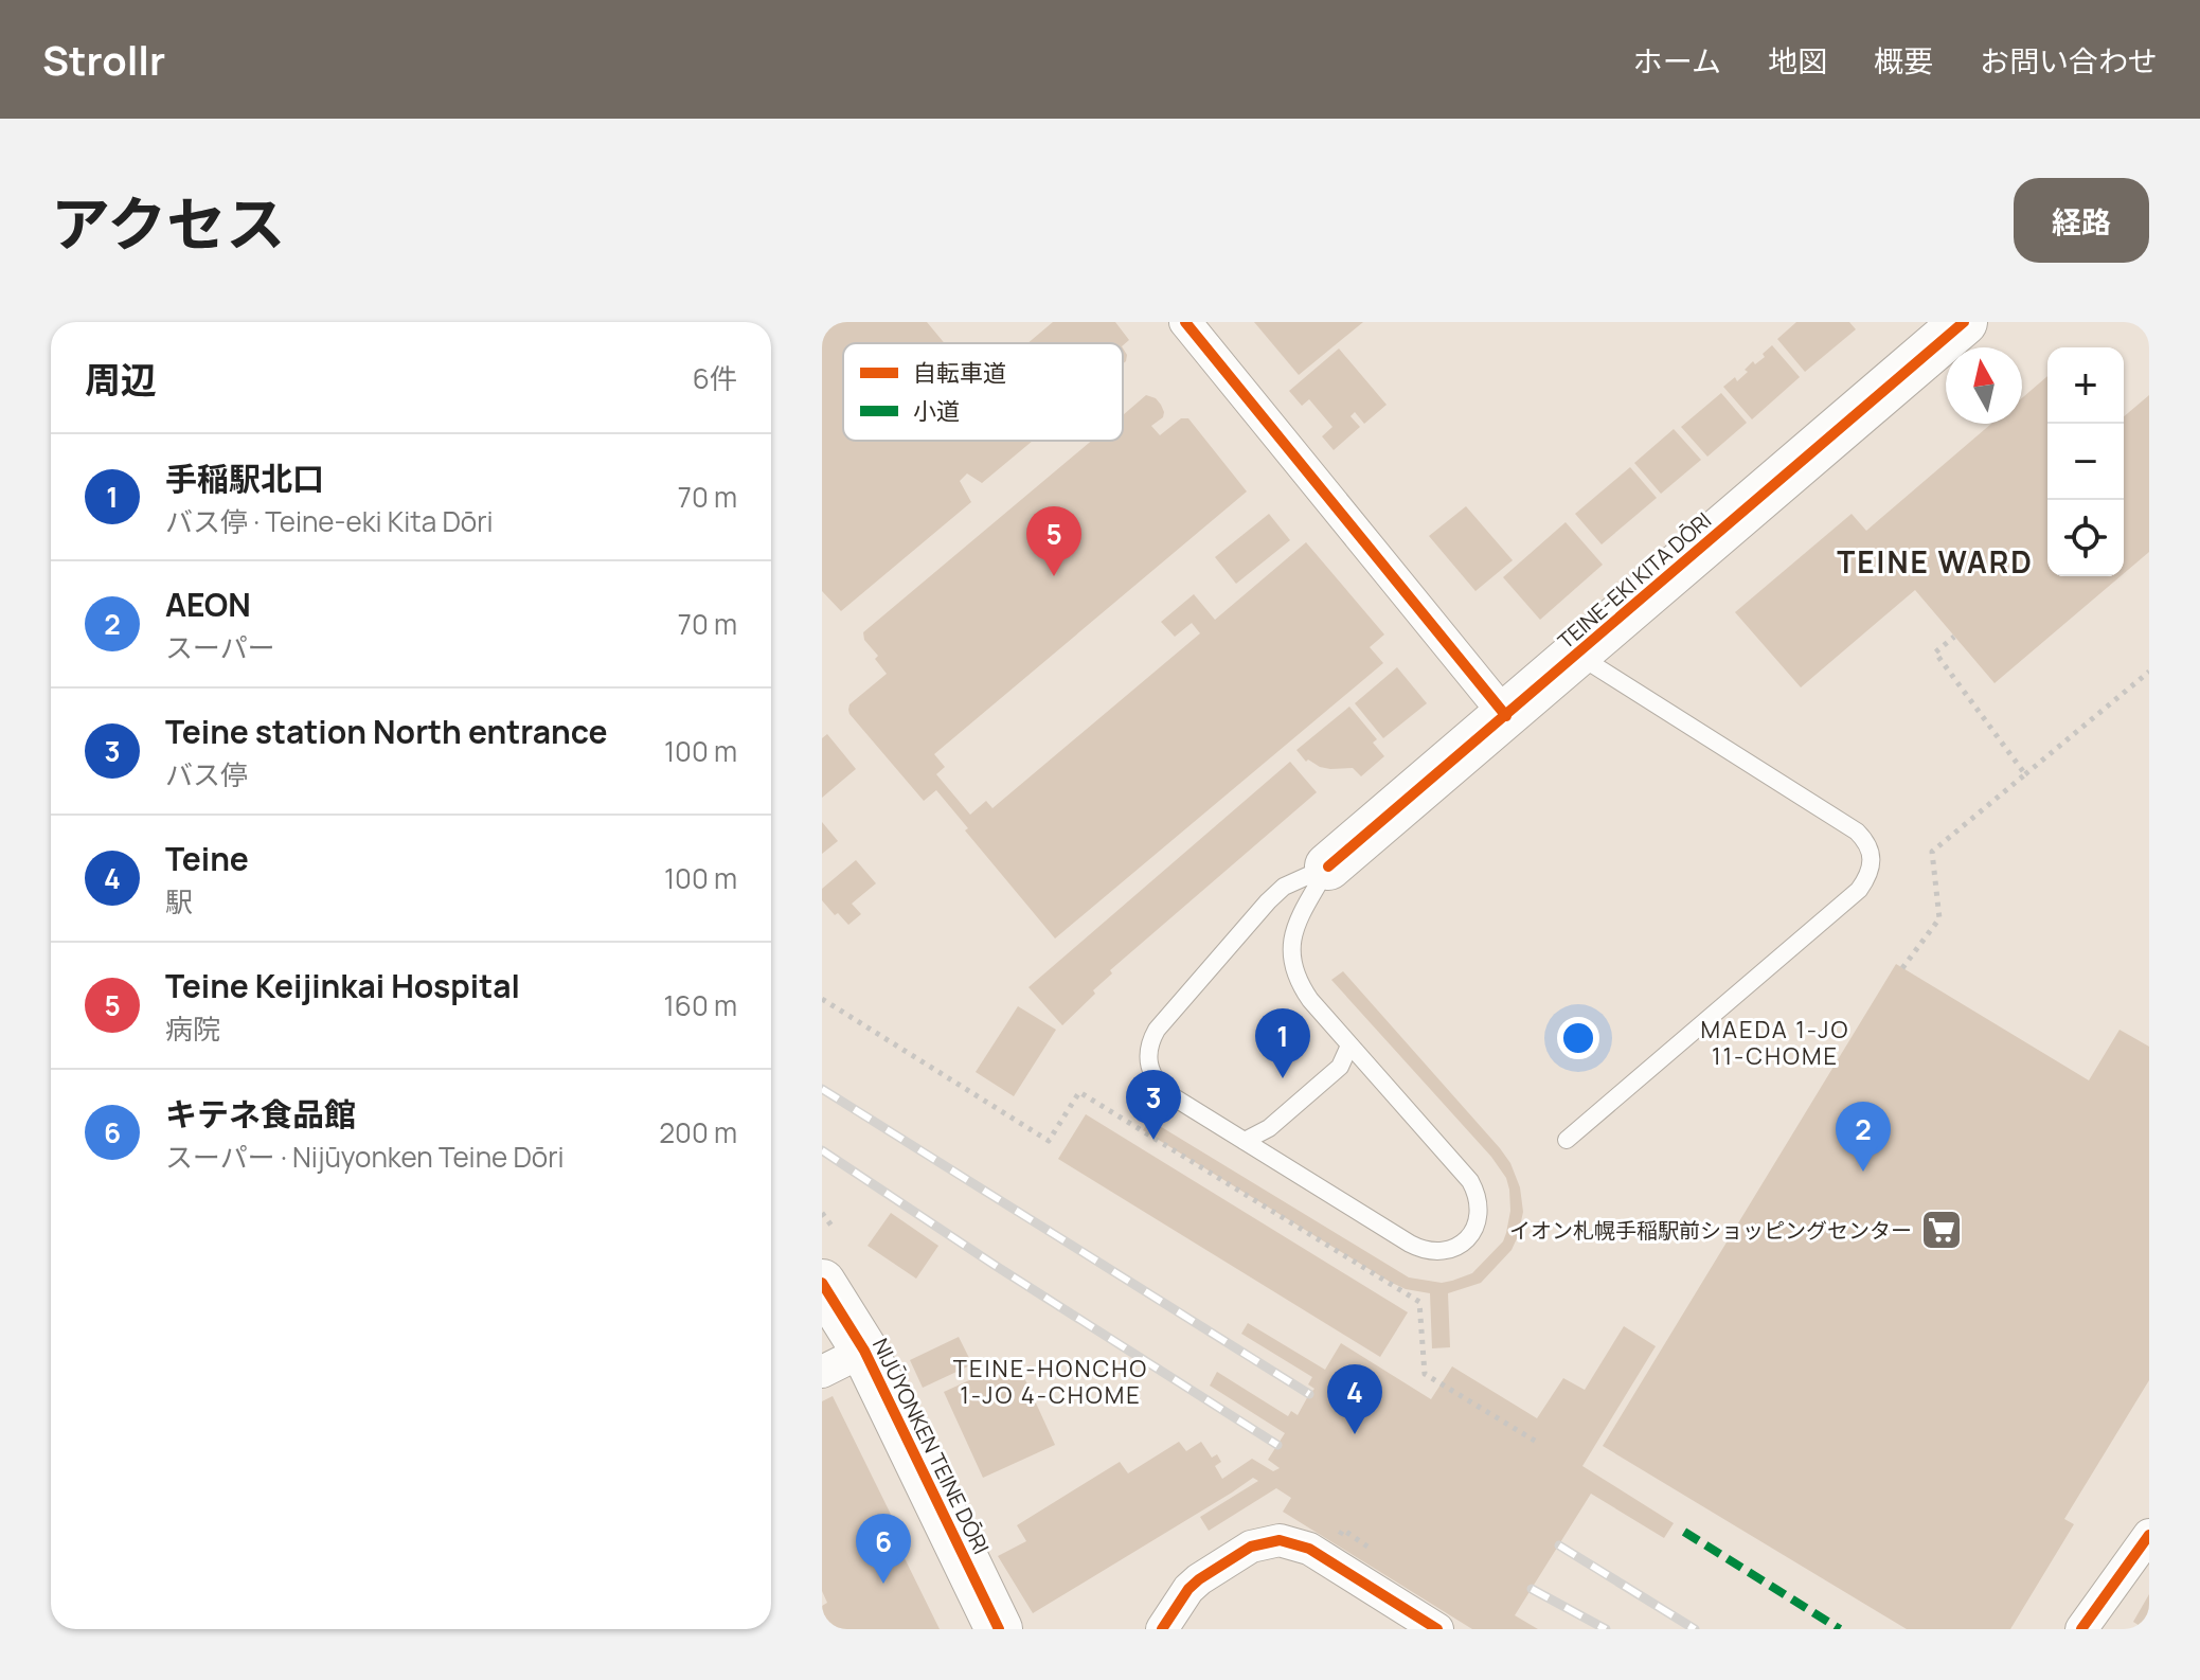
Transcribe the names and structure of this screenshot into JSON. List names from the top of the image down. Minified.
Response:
{"streets":{"street":["TEINE-EKI KITA DŌRI","NIJŪYONKEN TEINE DŌRI"]},"districts":["TEINE WARD","MAEDA 1-JO 11-CHOME","TEINE-HONCHO 1-JO 4-CHOME"],"places":{"supermarket":["イオン札幌手稲駅前ショッピングセンター"]},"legend":["自転車道","小道"],"north":"top","page":{"header":"Strollr","nav":["ホーム","地図","概要","お問い合わせ"],"title":"アクセス","buttons":"経路","heading":["周辺","6件"],"map_buttons":["+","−"],"list":[{"mark":"1","name":"手稲駅北口","note":"バス停 · Teine-eki Kita Dōri","value":"70 m"},{"mark":"2","name":"AEON","note":"スーパー","value":"70 m"},{"mark":"3","name":"Teine station North entrance","note":"バス停","value":"100 m"},{"mark":"4","name":"Teine","note":"駅","value":"100 m"},{"mark":"5","name":"Teine Keijinkai Hospital","note":"病院","value":"160 m"},{"mark":"6","name":"キテネ食品館","note":"スーパー · Nijūyonken Teine Dōri","value":"200 m"}],"pins":["5","1","3","2","4","6"]}}
